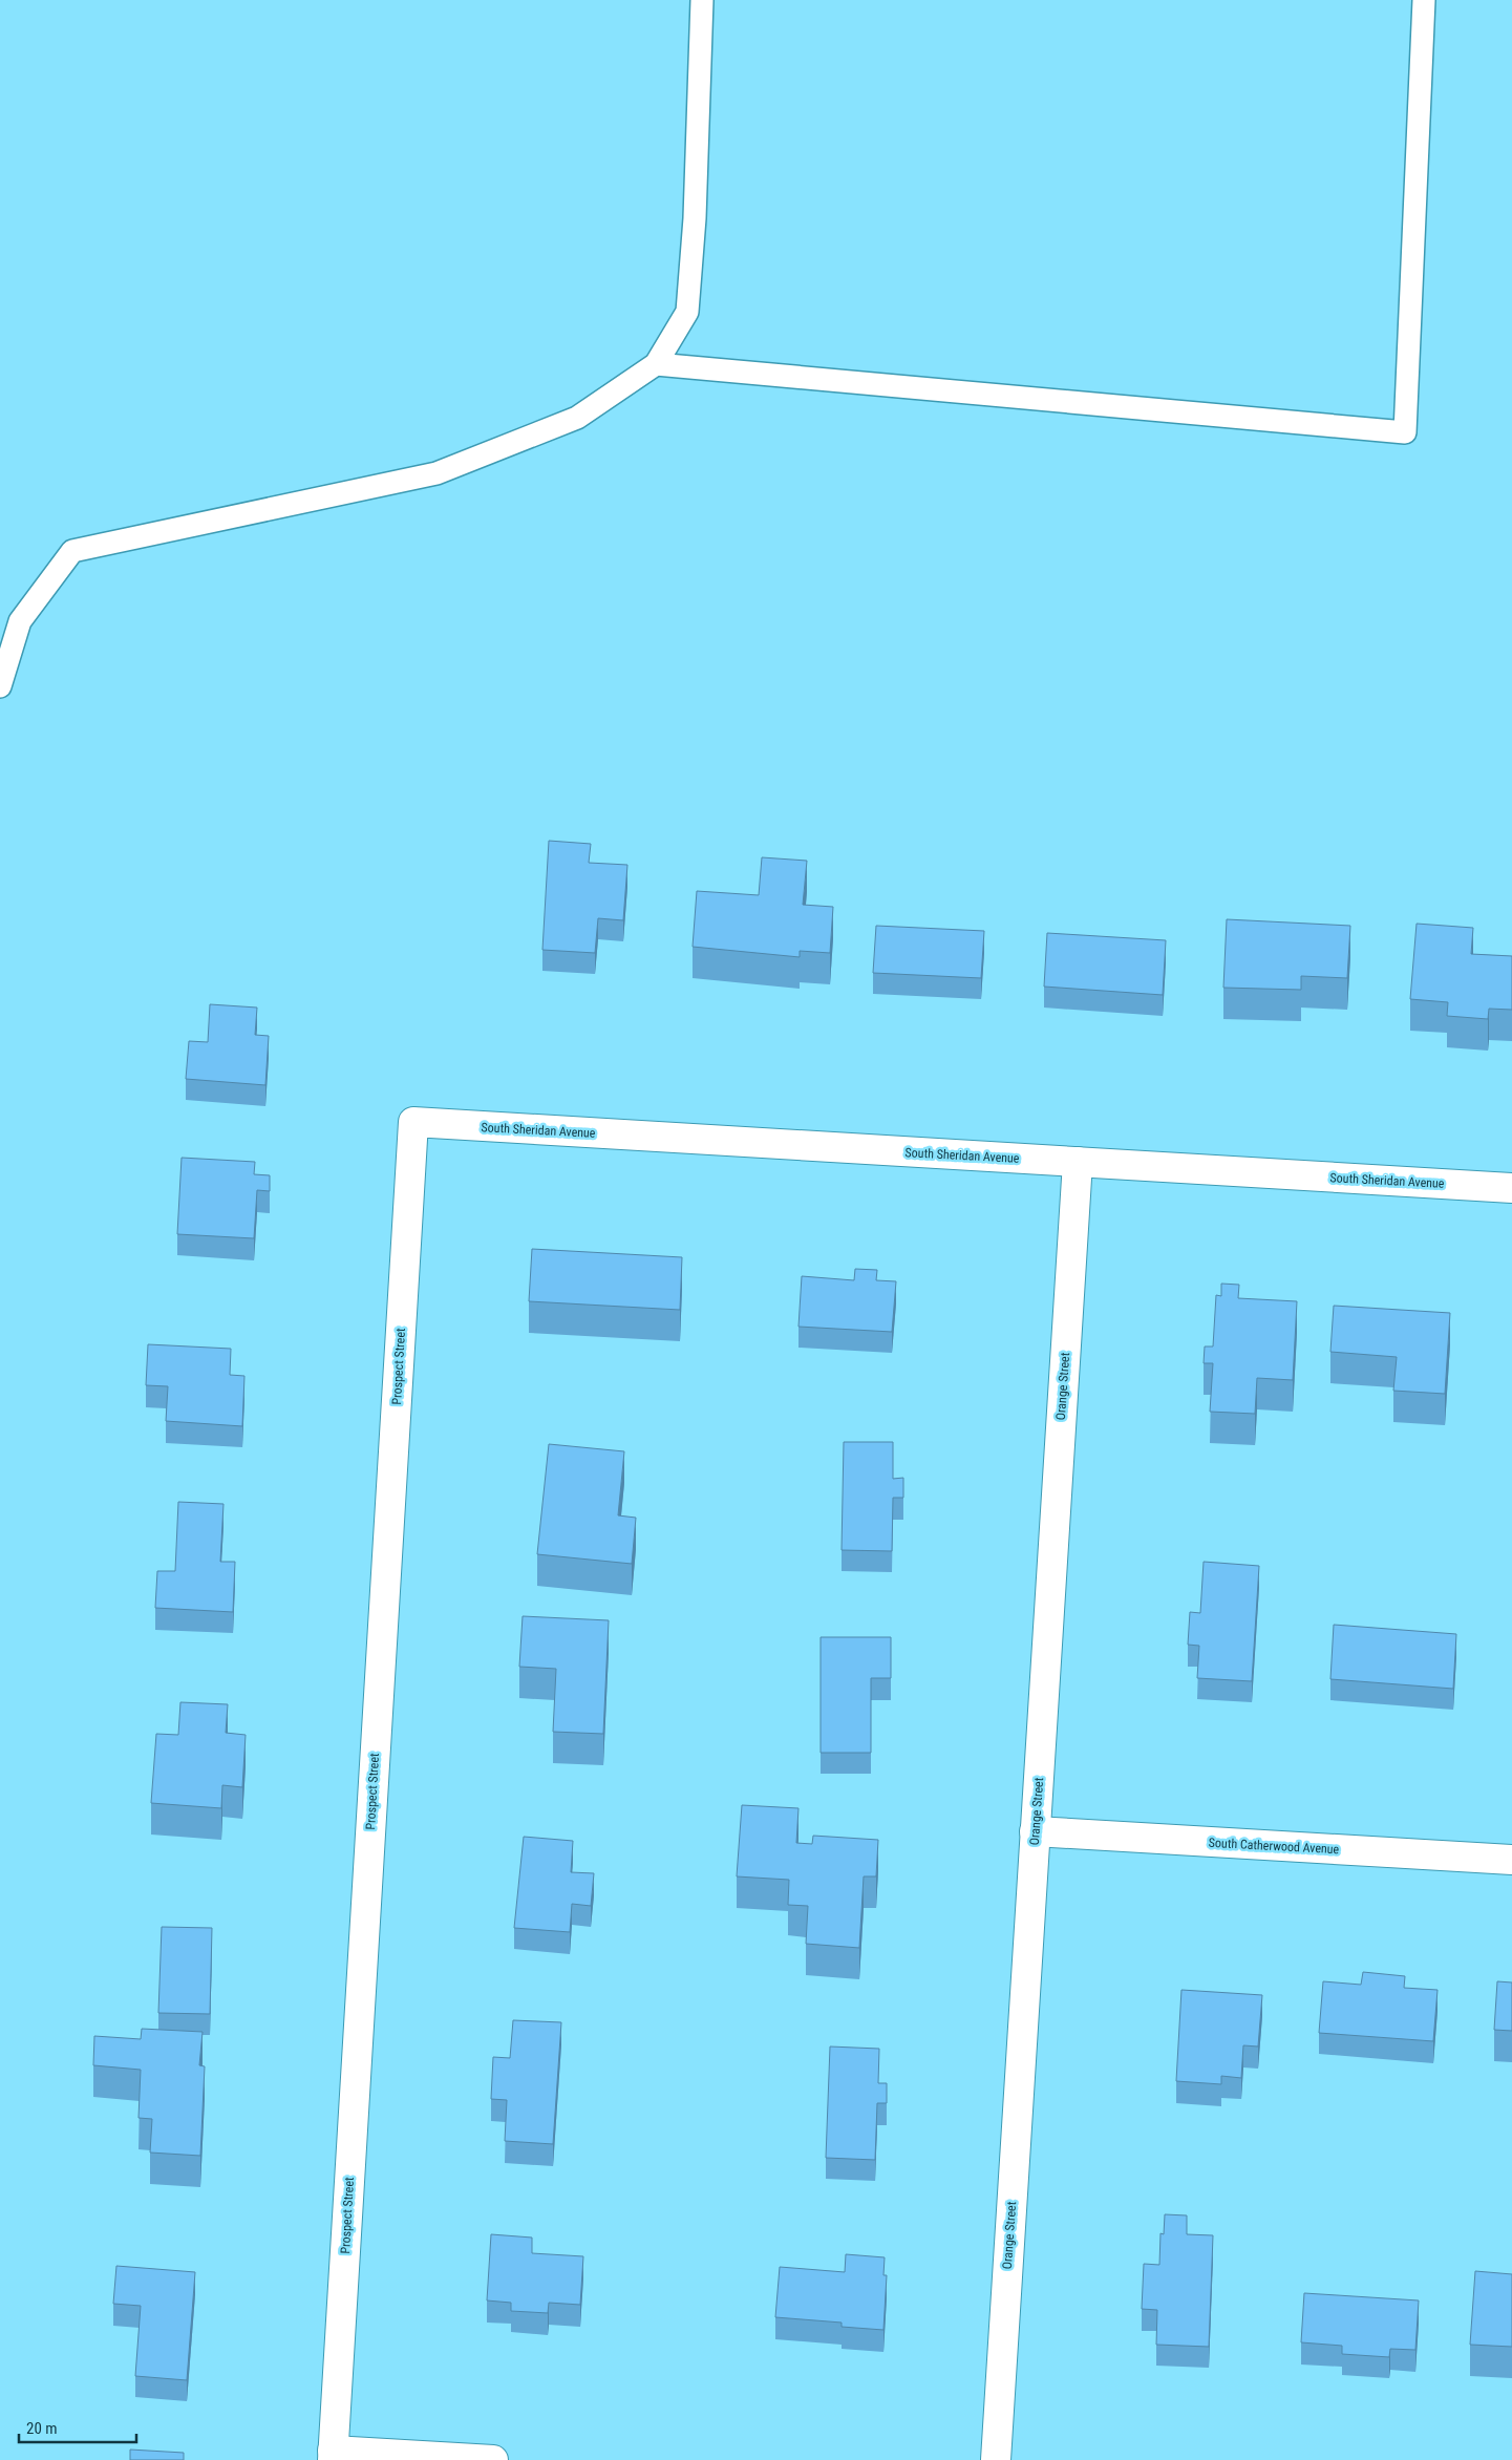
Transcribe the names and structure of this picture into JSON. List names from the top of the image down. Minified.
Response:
{"streets":{"street":["South Sheridan Avenue","Prospect Street","Orange Street","South Catherwood Avenue"]},"crossings":[["South Sheridan Avenue","Prospect Street"],["South Sheridan Avenue","Orange Street"],["Orange Street","South Catherwood Avenue"]],"scale_bar":"20 m"}
